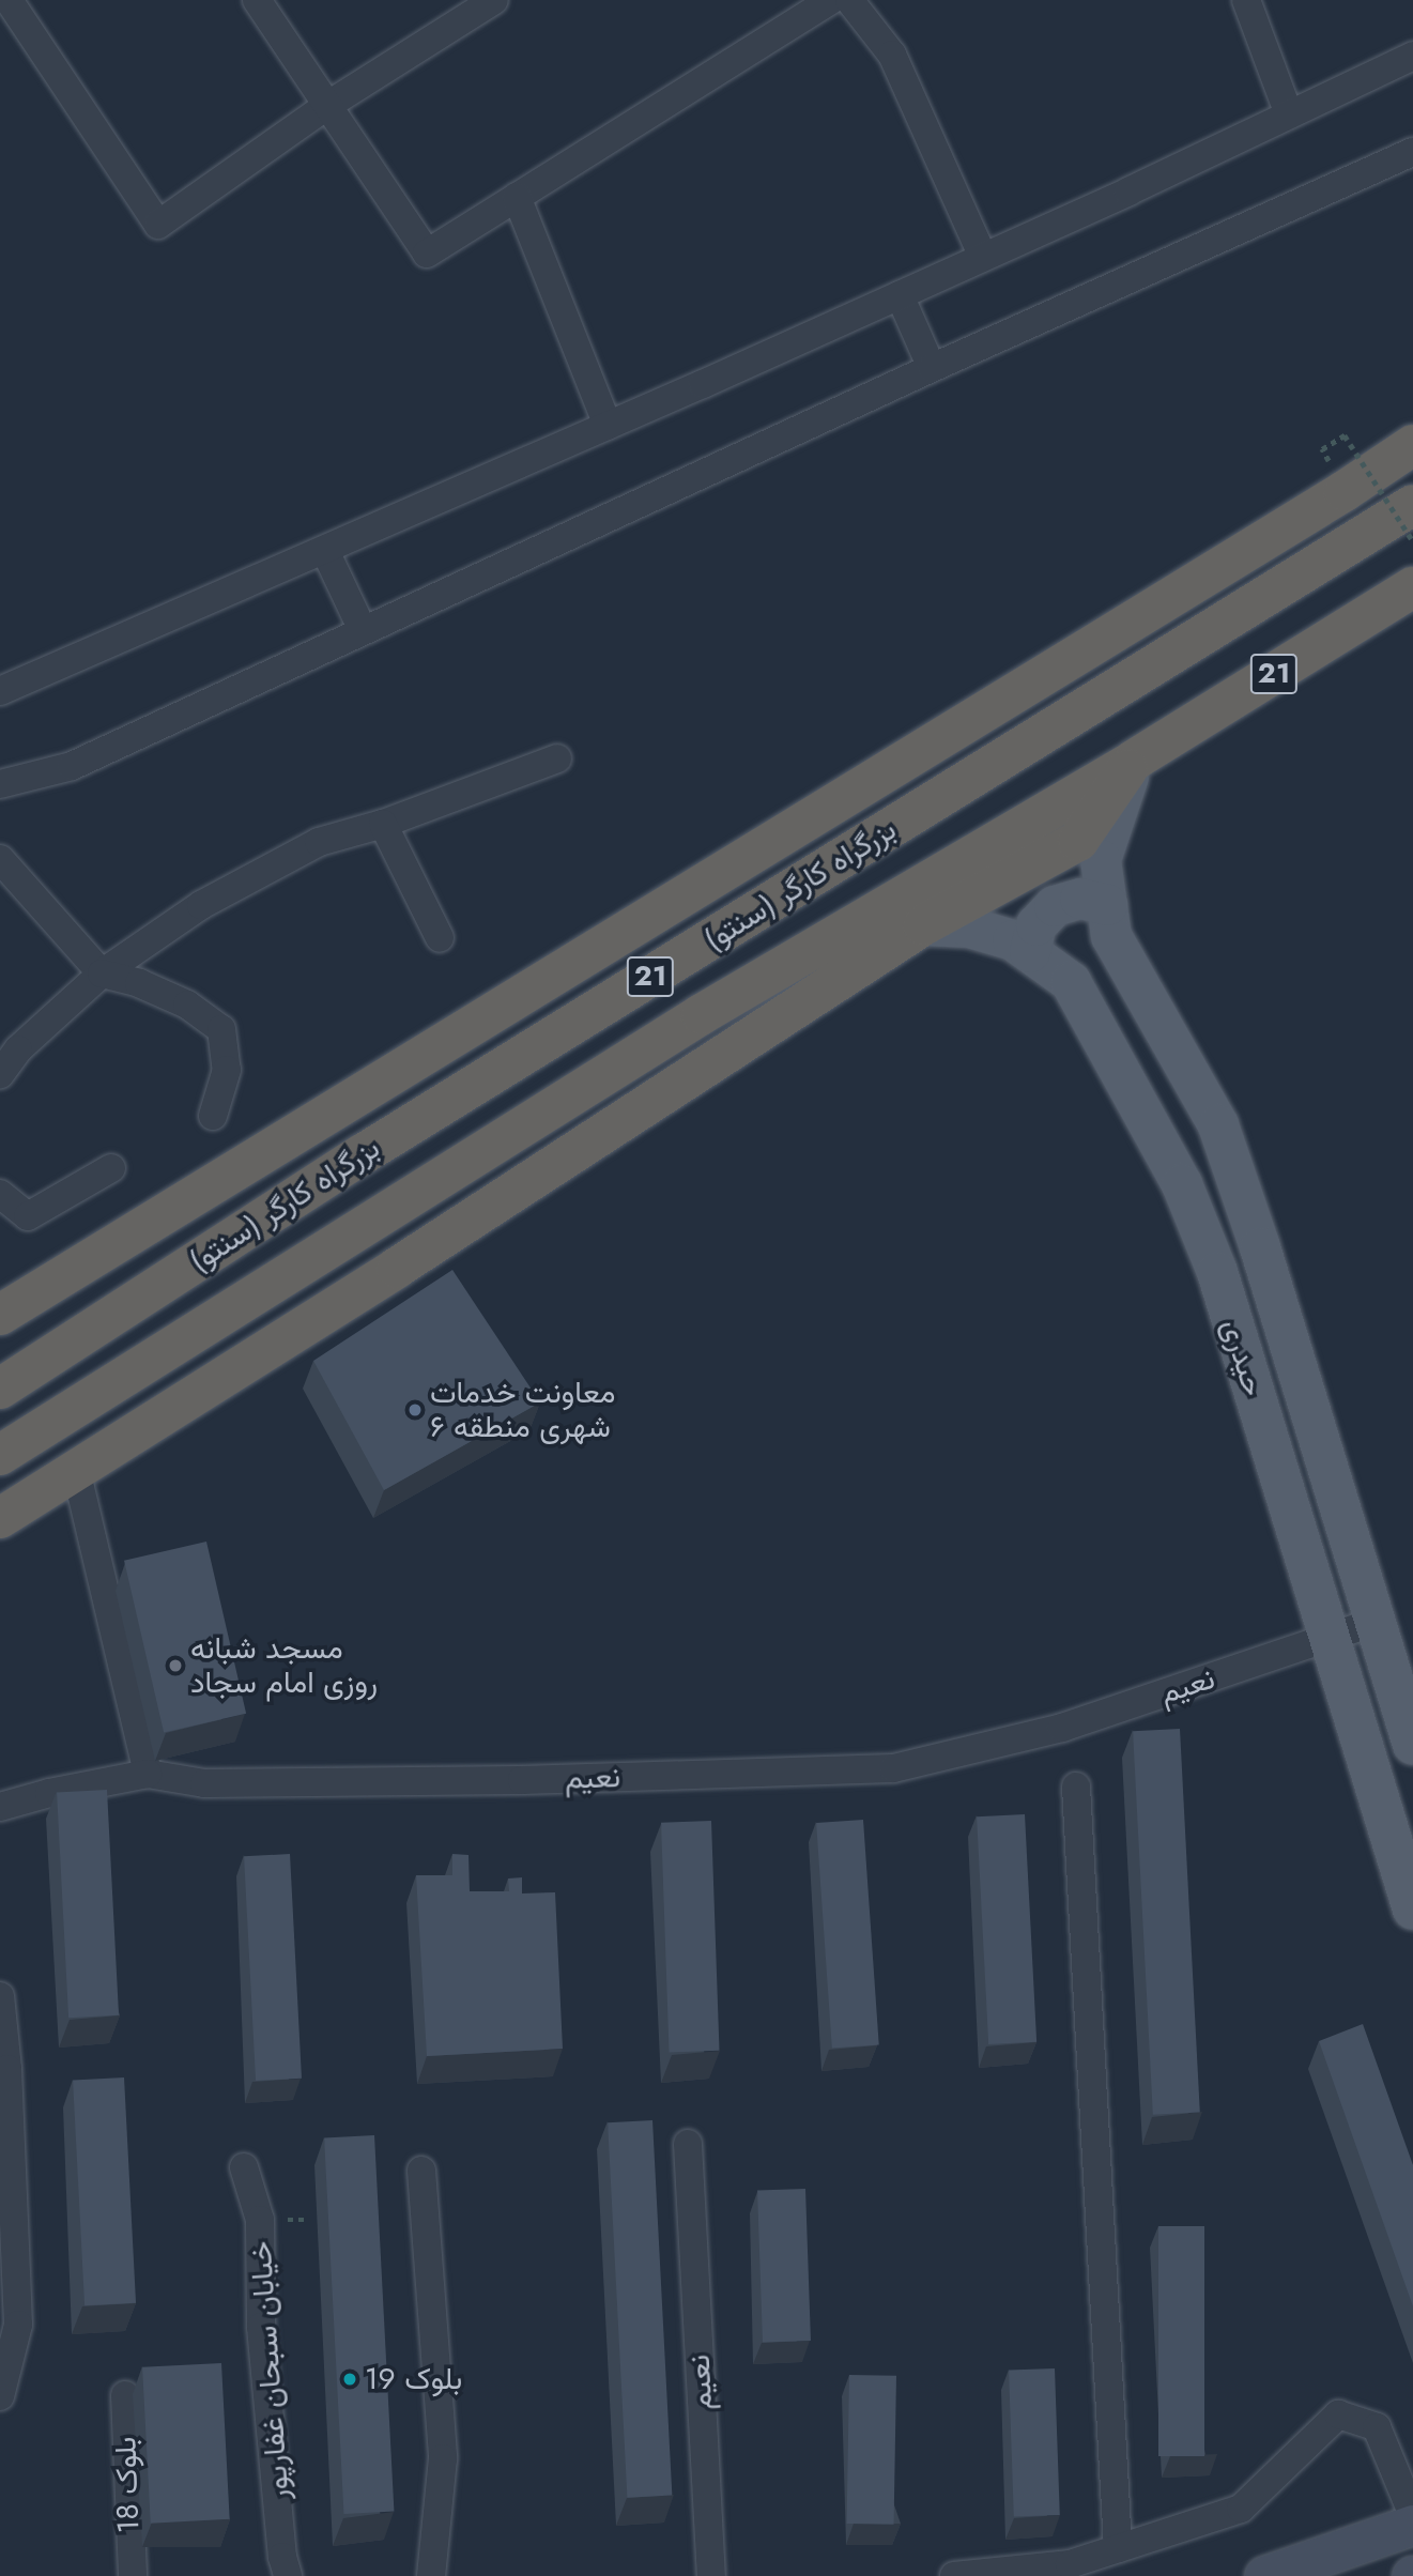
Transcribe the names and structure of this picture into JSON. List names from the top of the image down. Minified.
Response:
{"streets":{"highway":["21","بزرگراه کارگر (سنتو)"],"main road":["حیدری"],"street":["نعیم","خیابان سبحان غفارپور","بلوک 18"]},"crossings":[["بزرگراه کارگر (سنتو)","حیدری"],["حیدری","نعیم"]],"places":["معاونت خدمات شهری منطقه ۶","مسجد شبانه روزی امام سجاد","بلوک 19"]}
